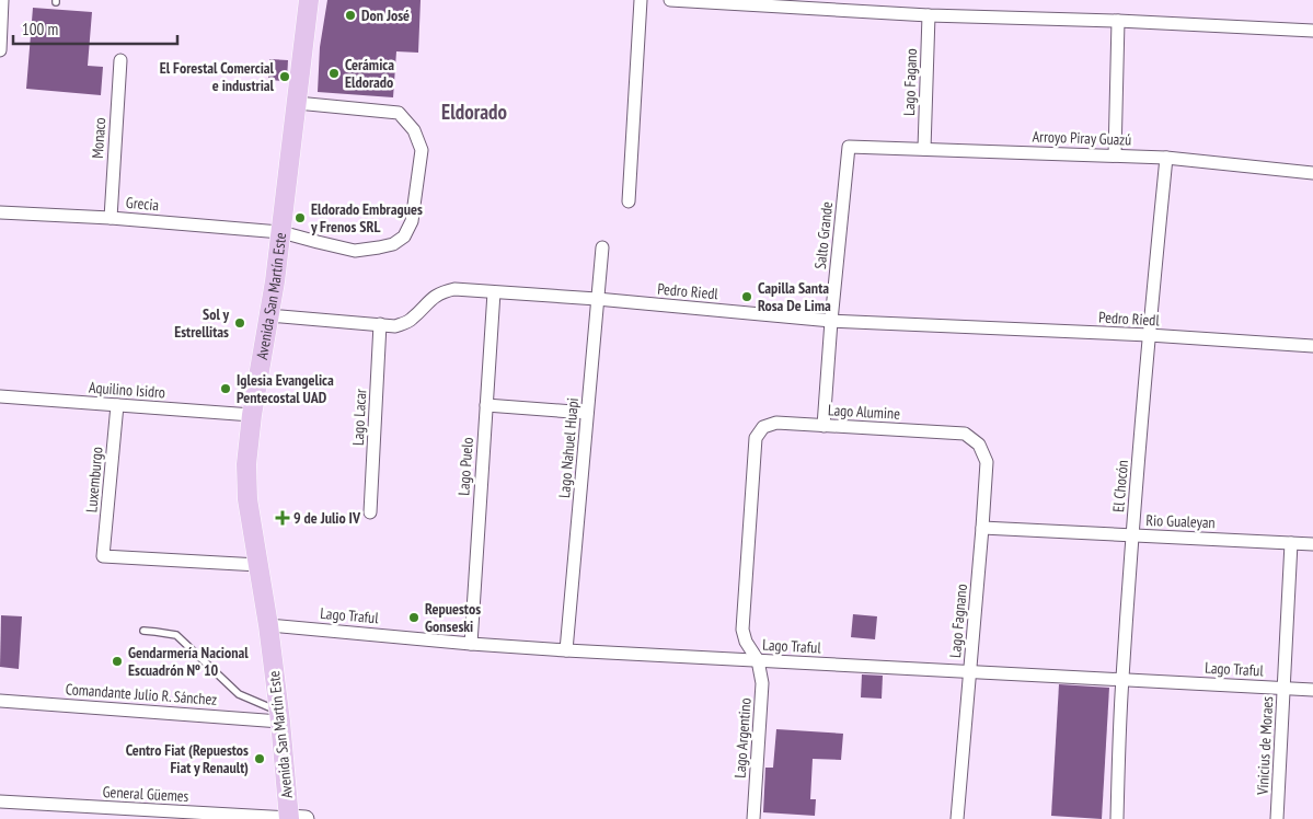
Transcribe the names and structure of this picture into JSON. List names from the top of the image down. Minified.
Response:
{"streets":{"main road":["Avenida San Martín Este"],"street":["Lago Fagano","Monaco","Arroyo Piray Guazú","Grecia","Salto Grande","Pedro Riedl","Aquilino Isidro","Lago Alumine","Lago Lacar","Lago Nahuel Huapi","Lago Puelo","Luxemburgo","El Chocón","Rio Gualeyan","Lago Traful","Lago Fagnano","Comandante Julio R. Sánchez","Lago Argentino","Vinicius de Moraes","General Güemes"]},"crossings":[["Lago Fagano","Arroyo Piray Guazú"],["Monaco","Grecia"],["Arroyo Piray Guazú","Salto Grande"],["Arroyo Piray Guazú","El Chocón"],["Grecia","Avenida San Martín Este"],["Salto Grande","Pedro Riedl"],["Salto Grande","Lago Alumine"],["Pedro Riedl","Avenida San Martín Este"],["Pedro Riedl","Lago Lacar"],["Pedro Riedl","Lago Nahuel Huapi"],["Pedro Riedl","Lago Puelo"],["Pedro Riedl","El Chocón"],["Avenida San Martín Este","Aquilino Isidro"],["Avenida San Martín Este","Luxemburgo"],["Avenida San Martín Este","Lago Traful"],["Avenida San Martín Este","Comandante Julio R. Sánchez"],["Avenida San Martín Este","General Güemes"],["Aquilino Isidro","Luxemburgo"],["Lago Alumine","Lago Traful"],["Lago Alumine","Lago Fagnano"],["Lago Alumine","Lago Argentino"],["Lago Nahuel Huapi","Lago Traful"],["Lago Puelo","Lago Traful"],["El Chocón","Rio Gualeyan"],["El Chocón","Lago Traful"],["Rio Gualeyan","Lago Fagnano"],["Rio Gualeyan","Vinicius de Moraes"],["Lago Traful","Lago Fagnano"],["Lago Traful","Lago Argentino"],["Lago Traful","Vinicius de Moraes"]],"districts":["Eldorado"],"places":{"other":["Don José","Cerámica Eldorado","El Forestal Comercial e industrial","Eldorado Embragues y Frenos SRL","Capilla Santa Rosa De Lima","Sol y Estrellitas","Iglesia Evangelica Pentecostal UAD","Repuestos Gonseski","Gendarmería Nacional Escuadrón Nº 10","Centro Fiat (Repuestos Fiat y Renault)"],"health":["9 de Julio IV"]},"scale_bar":"100 m"}
